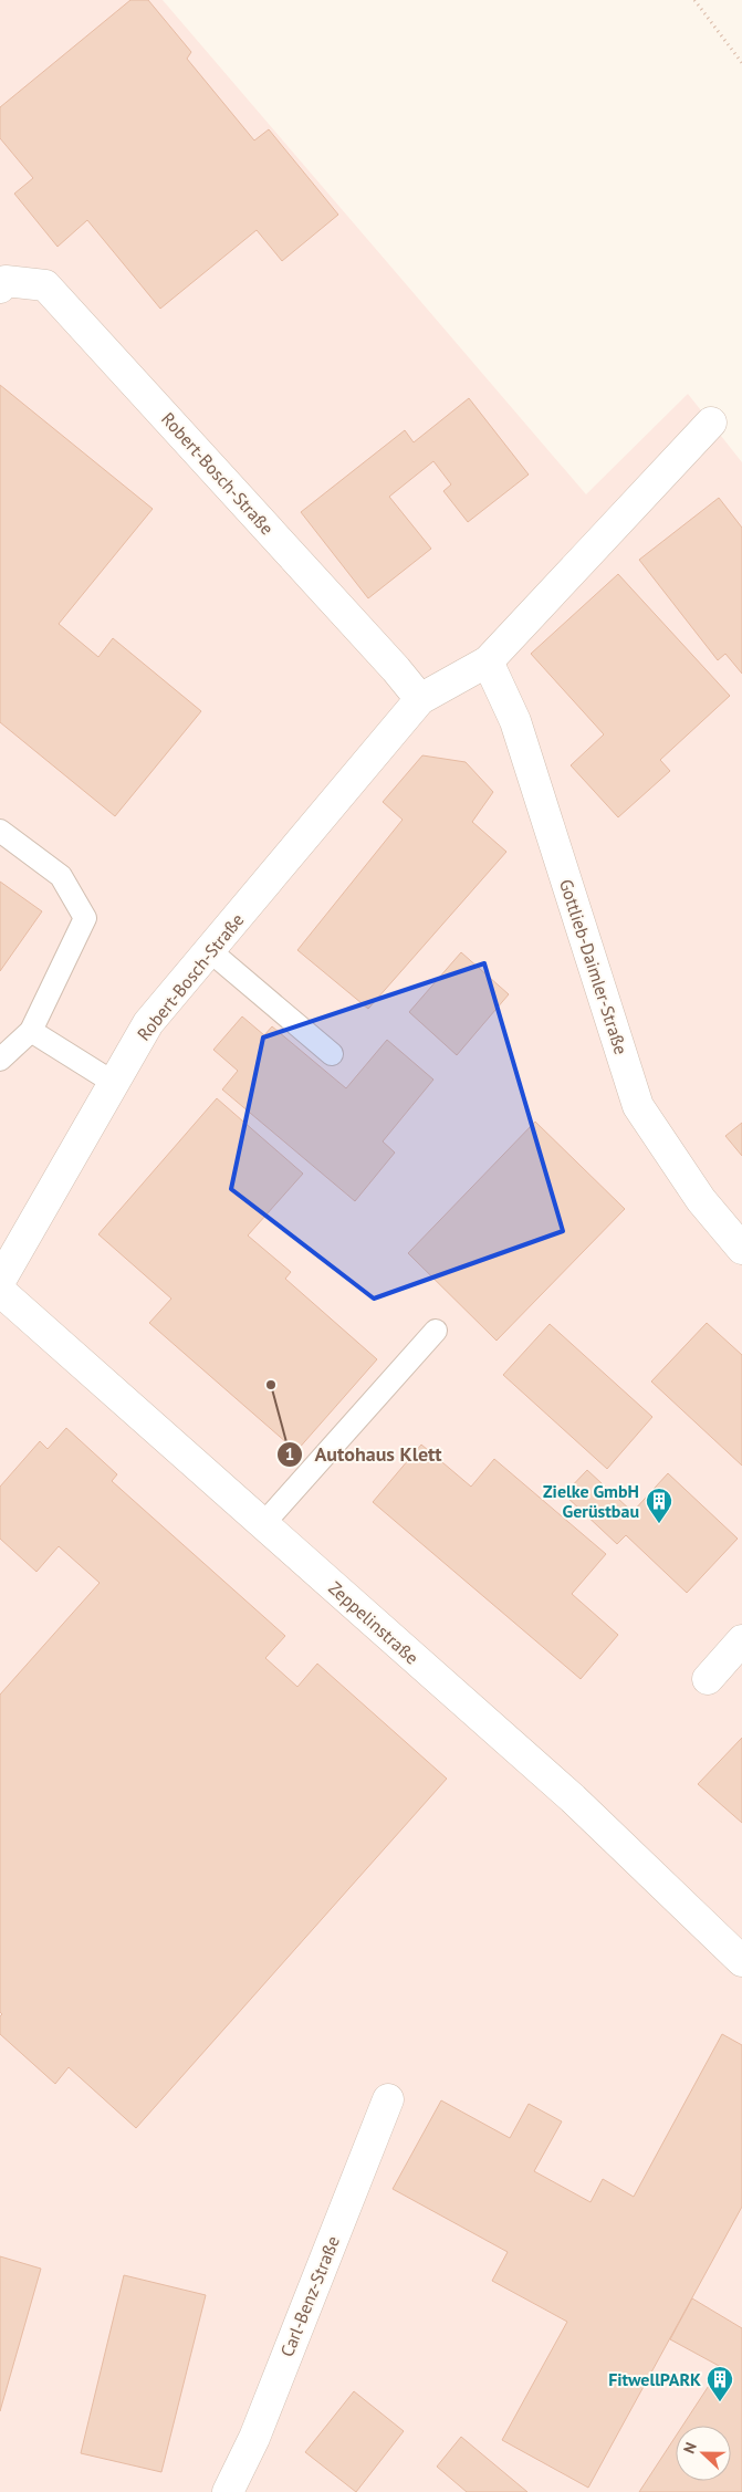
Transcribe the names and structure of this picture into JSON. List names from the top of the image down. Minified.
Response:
{"streets":{"street":["Robert-Bosch-Straße","Gottlieb-Daimler-Straße","Zeppelinstraße","Carl-Benz-Straße"]},"crossings":[["Robert-Bosch-Straße","Gottlieb-Daimler-Straße"]],"places":{"other":["Autohaus Klett"],"building":["Zielke GmbH Gerüstbau","FitwellPARK"]},"north":"left"}
